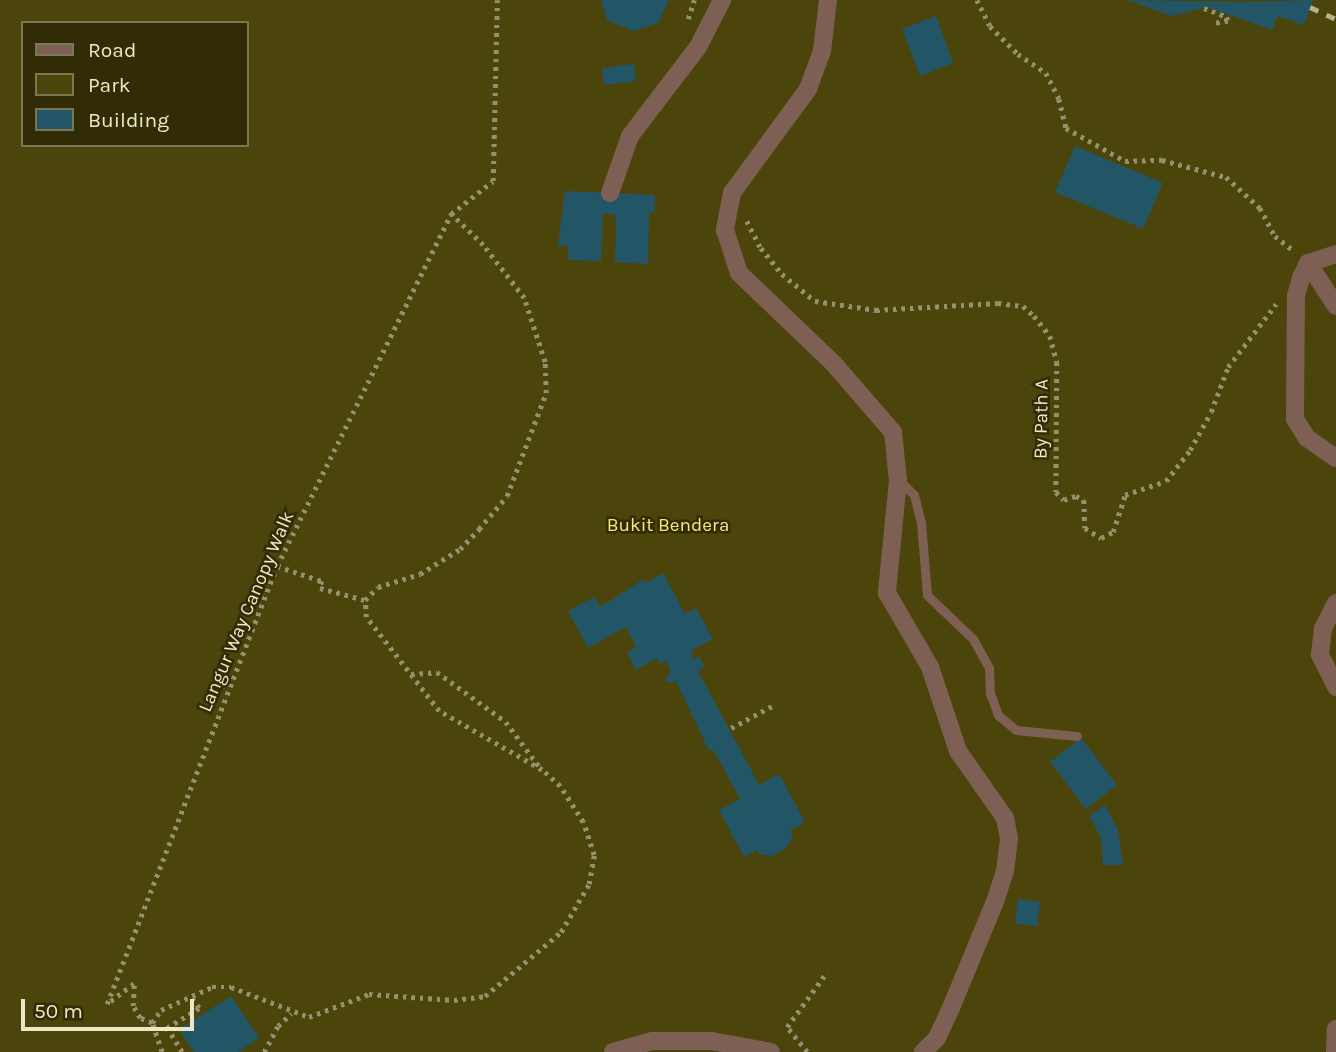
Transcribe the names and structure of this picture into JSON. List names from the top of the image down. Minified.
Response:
{"streets":{"path":["By Path A","Langur Way Canopy Walk"]},"parks":["Bukit Bendera"],"legend":["Road","Park","Building"],"scale_bar":"50 m"}
